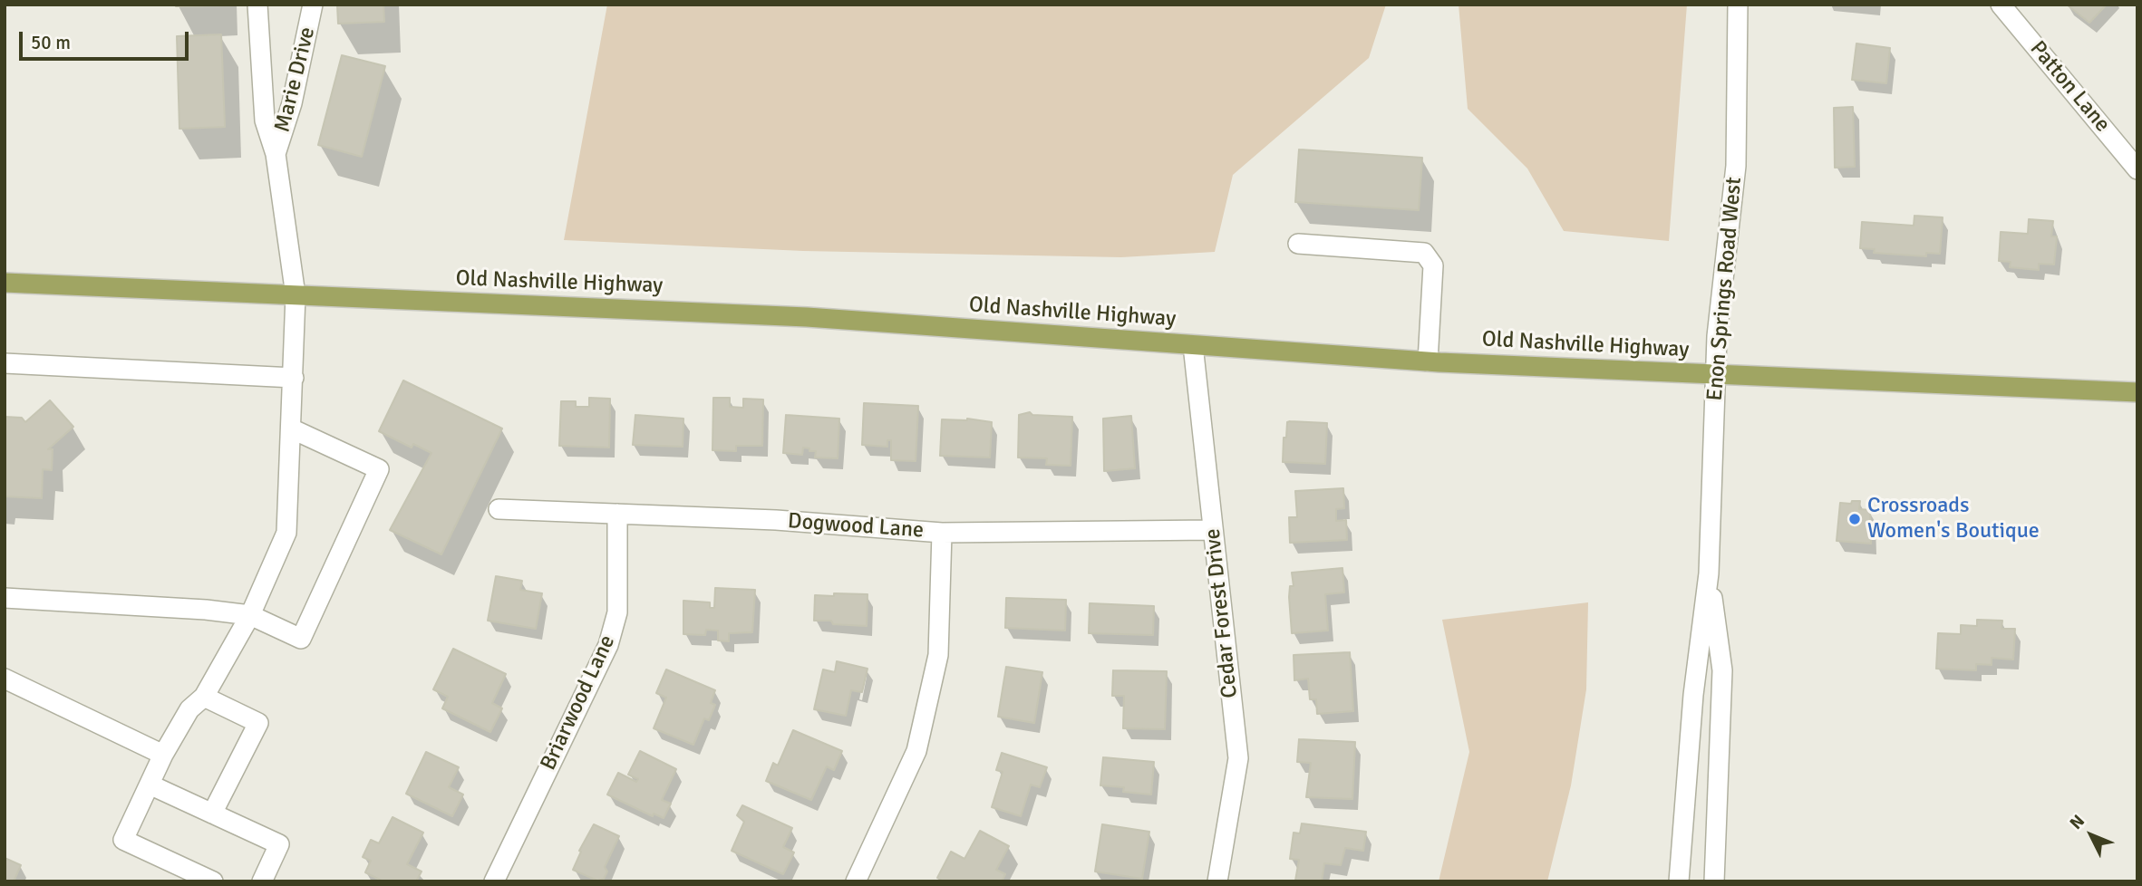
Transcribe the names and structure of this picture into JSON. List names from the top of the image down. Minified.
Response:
{"streets":{"main road":["Old Nashville Highway"],"street":["Marie Drive","Patton Lane","Enon Springs Road West","Dogwood Lane","Cedar Forest Drive","Briarwood Lane"]},"crossings":[["Marie Drive","Old Nashville Highway"],["Old Nashville Highway","Enon Springs Road West"],["Old Nashville Highway","Cedar Forest Drive"],["Dogwood Lane","Cedar Forest Drive"],["Dogwood Lane","Briarwood Lane"]],"places":["Crossroads Women's Boutique"],"scale_bar":"50 m","north":"top left"}
